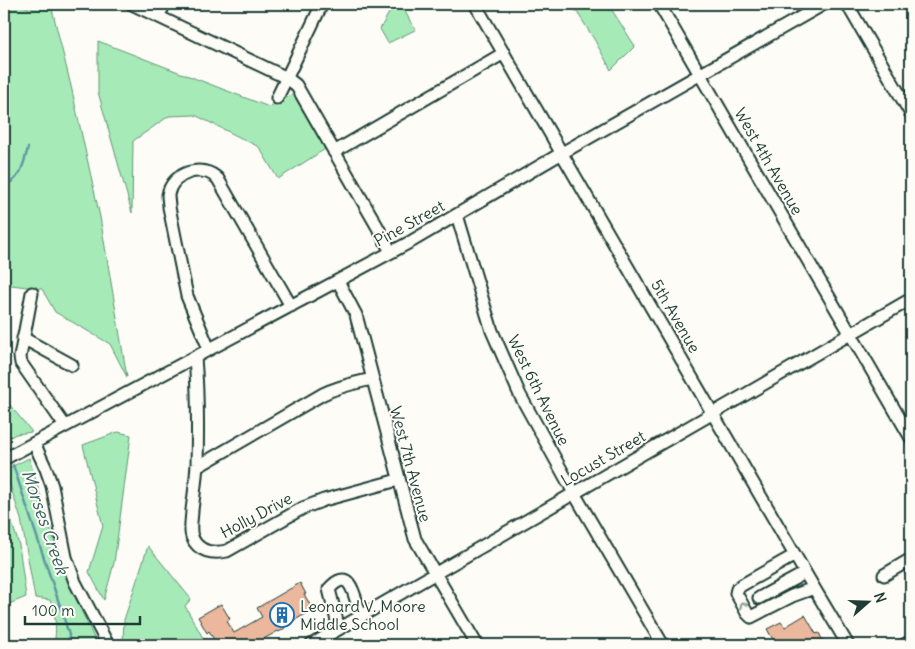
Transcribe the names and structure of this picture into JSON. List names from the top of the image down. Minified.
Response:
{"streets":{"street":["West 4th Avenue","Pine Street","5th Avenue","West 6th Avenue","Locust Street","West 7th Avenue","Holly Drive"]},"crossings":[["West 4th Avenue","Pine Street"],["West 4th Avenue","Locust Street"],["Pine Street","5th Avenue"],["Pine Street","West 6th Avenue"],["Pine Street","West 7th Avenue"],["Pine Street","Holly Drive"],["5th Avenue","Locust Street"],["West 6th Avenue","Locust Street"],["Locust Street","West 7th Avenue"],["West 7th Avenue","Holly Drive"]],"water":["Morses Creek"],"places":{"building":["Leonard V. Moore Middle School"]},"scale_bar":"100 m","north":"right"}
